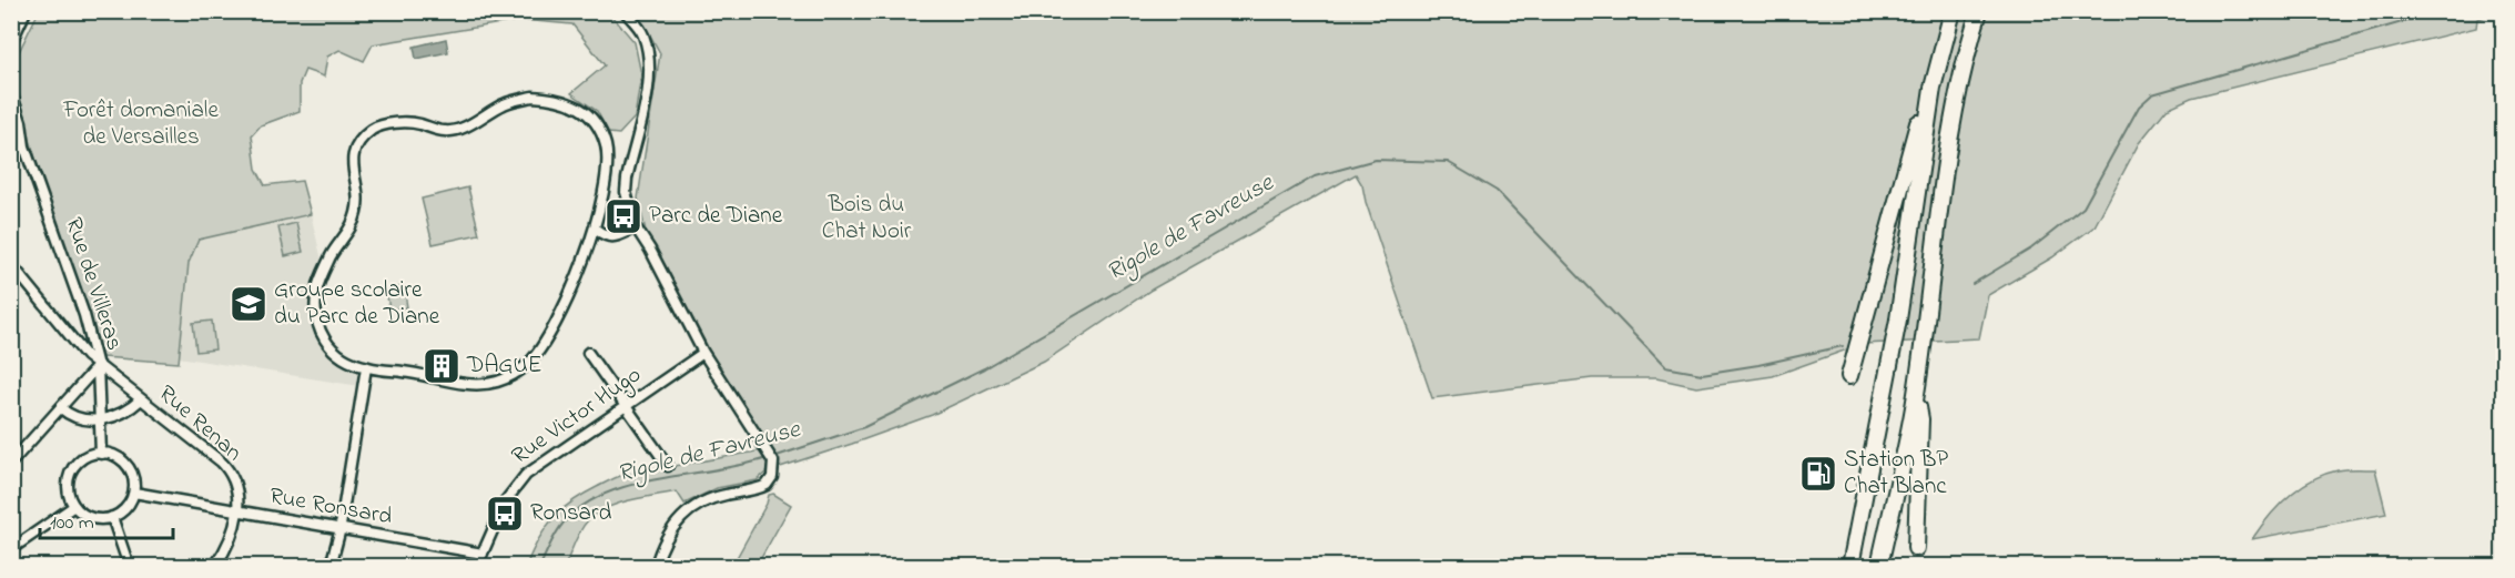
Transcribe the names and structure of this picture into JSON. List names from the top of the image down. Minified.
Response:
{"streets":{"street":["Rue de Villeras","Rue Victor Hugo","Rue Renan","Rue Ronsard"]},"crossings":[["Rue de Villeras","Rue Renan"],["Rue Victor Hugo","Rue Ronsard"],["Rue Renan","Rue Ronsard"]],"water":["Rigole de Favreuse"],"parks":["Forêt domaniale de Versailles","Bois du Chat Noir"],"places":{"bus stop":["Parc de Diane","Ronsard"],"school or university":["Groupe scolaire du Parc de Diane"],"building":["DAGUE"],"fuel station":["Station BP Chat Blanc"]},"scale_bar":"100 m"}
